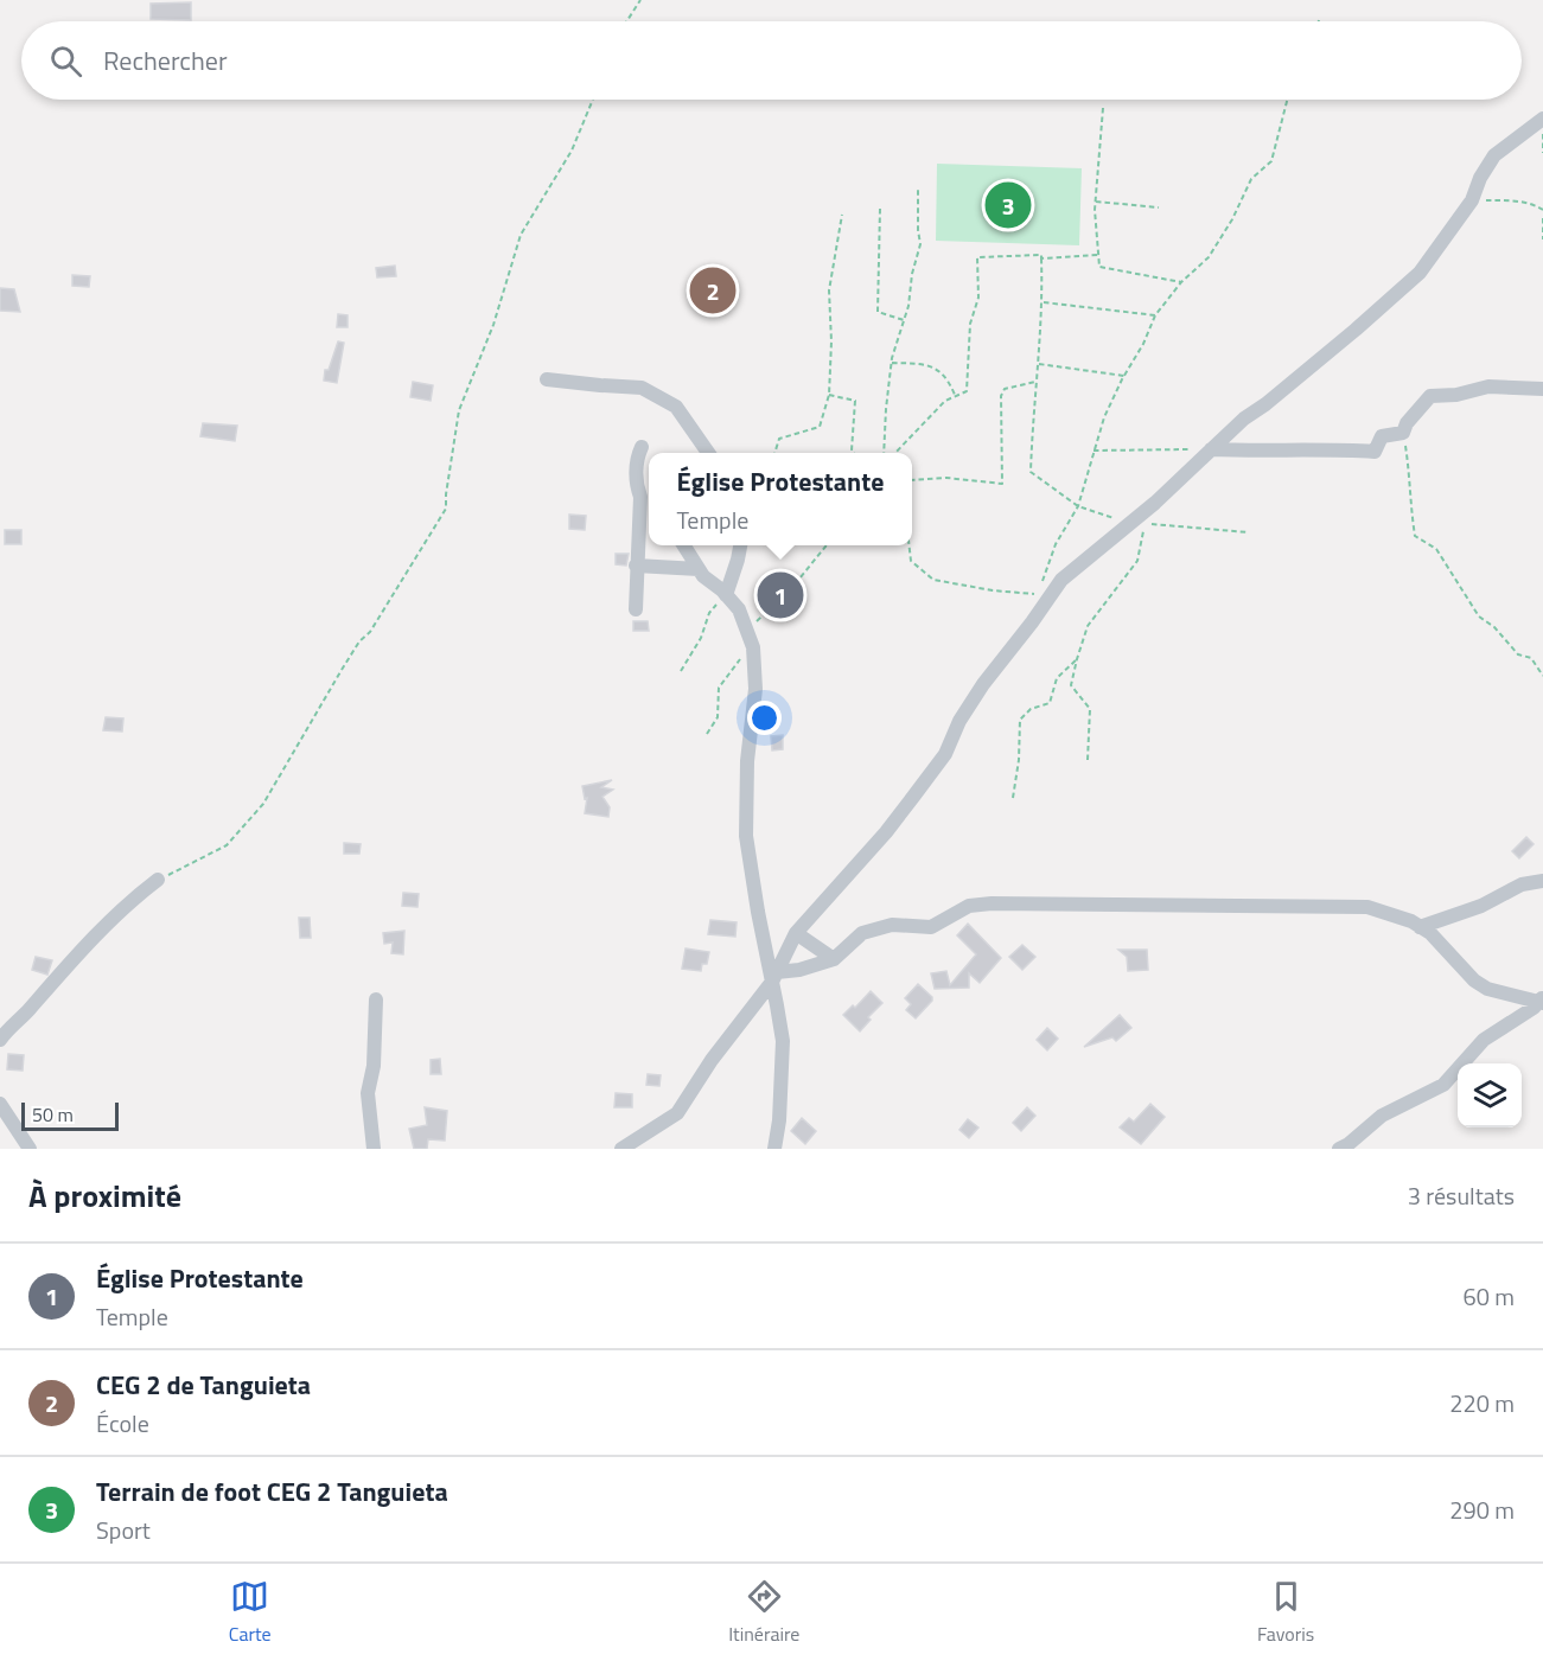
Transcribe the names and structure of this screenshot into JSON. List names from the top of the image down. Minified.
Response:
{"scale_bar":"50 m","page":{"search":"Rechercher","pins":["3","2","1"],"popup":["Église Protestante","Temple"],"scale":"50 m","heading":["À proximité","3 résultats"],"list":[{"mark":"1","name":"Église Protestante","note":"Temple","value":"60 m"},{"mark":"2","name":"CEG 2 de Tanguieta","note":"École","value":"220 m"},{"mark":"3","name":"Terrain de foot CEG 2 Tanguieta","note":"Sport","value":"290 m"}],"nav":["Carte","Itinéraire","Favoris"]}}
